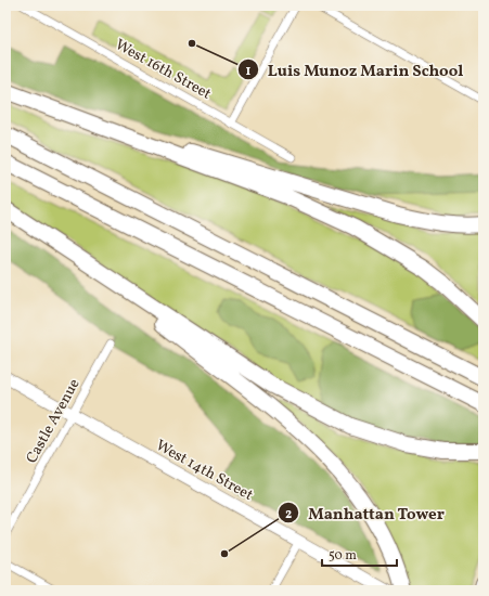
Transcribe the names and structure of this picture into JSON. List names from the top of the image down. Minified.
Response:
{"streets":{"street":["West 16th Street","Castle Avenue","West 14th Street"]},"crossings":[["Castle Avenue","West 14th Street"]],"places":["Luis Munoz Marin School","Manhattan Tower"],"scale_bar":"50 m"}
